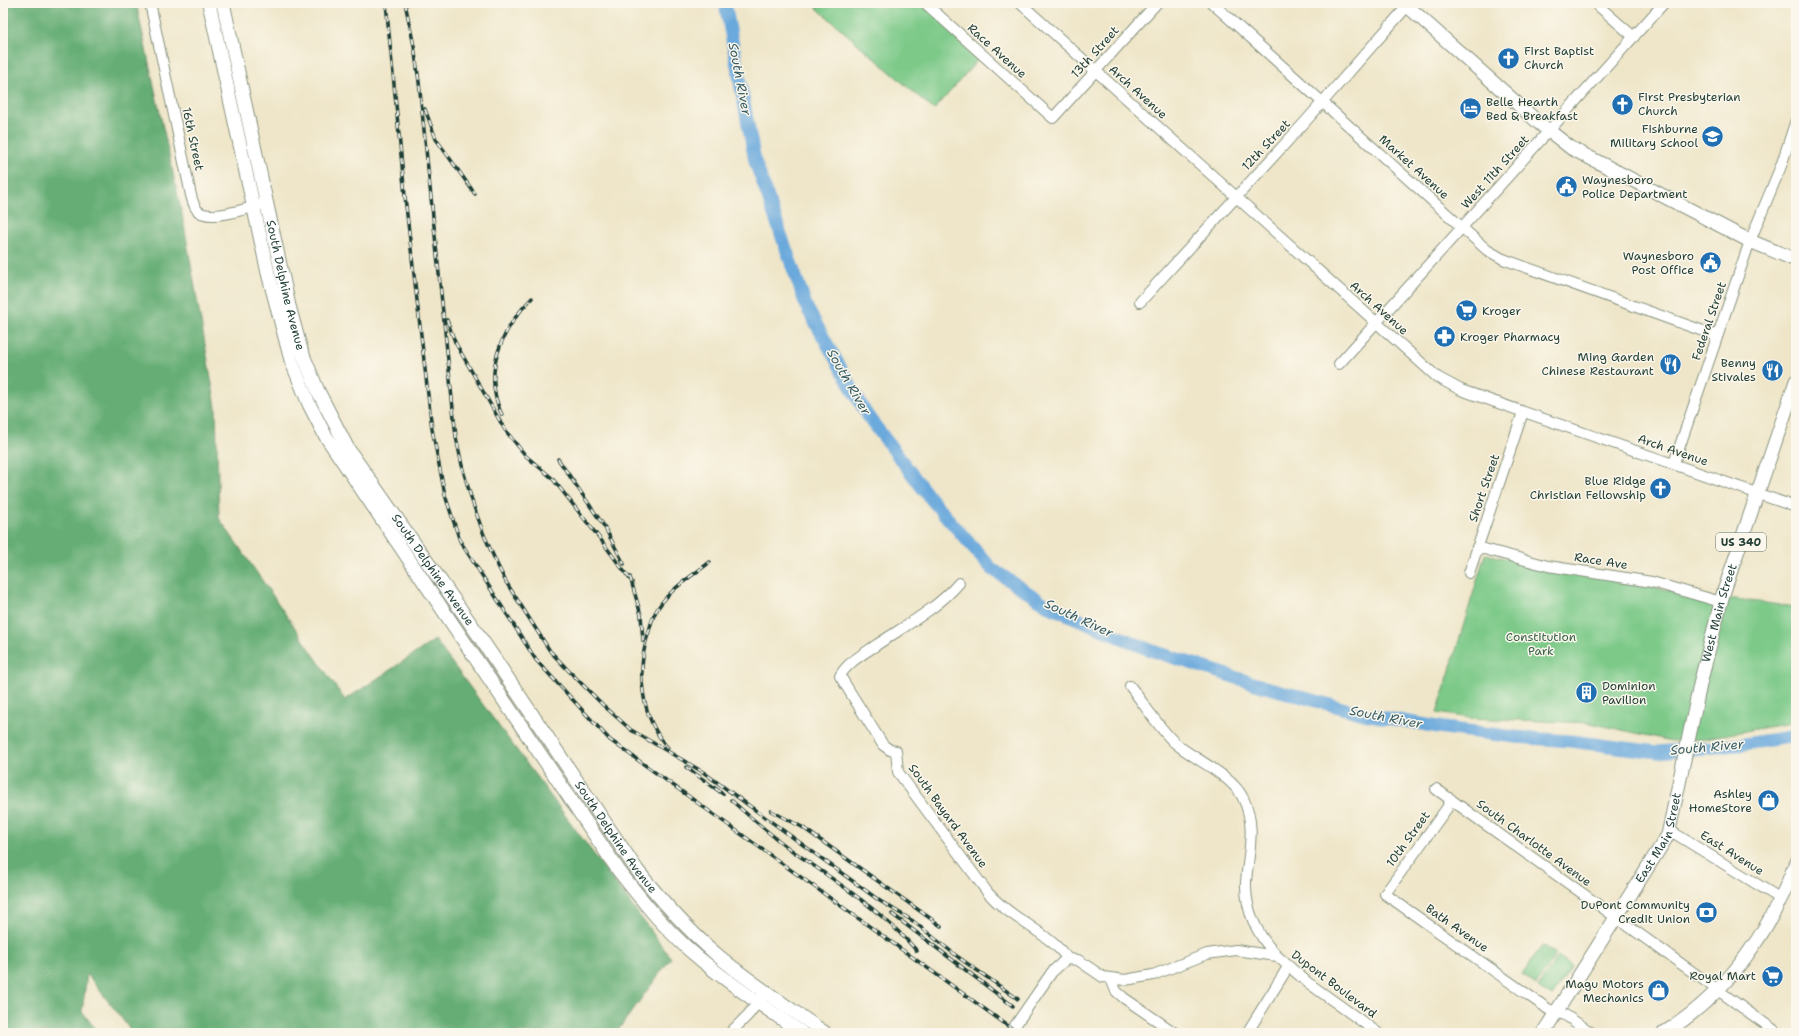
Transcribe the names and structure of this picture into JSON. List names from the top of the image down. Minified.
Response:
{"streets":{"main road":["South Delphine Avenue","US 340","West Main Street","East Main Street"],"street":["Race Avenue","13th Street","Arch Avenue","16th Street","12th Street","Market Avenue","West 11th Street","Federal Street","Short Street","Race Ave","South Bayard Avenue","10th Street","South Charlotte Avenue","East Avenue","Bath Avenue","Dupont Boulevard"]},"crossings":[["Race Avenue","13th Street"],["13th Street","Arch Avenue"],["Arch Avenue","12th Street"],["Arch Avenue","West 11th Street"],["Arch Avenue","Federal Street"],["Arch Avenue","Short Street"],["Arch Avenue","West Main Street"],["16th Street","South Delphine Avenue"],["12th Street","Market Avenue"],["Market Avenue","West 11th Street"],["Market Avenue","Federal Street"],["Short Street","Race Ave"],["Race Ave","West Main Street"],["West Main Street","East Main Street"],["East Main Street","South Charlotte Avenue"],["East Main Street","East Avenue"],["East Main Street","Bath Avenue"],["10th Street","South Charlotte Avenue"],["10th Street","Bath Avenue"]],"water":["South River"],"parks":["Constitution Park"],"places":{"church":["First Baptist Church","First Presbyterian Church","Blue Ridge Christian Fellowship"],"hotel":["Belle Hearth Bed & Breakfast"],"school or university":["Fishburne Military School"],"public building":["Waynesboro Police Department","Waynesboro Post Office"],"supermarket":["Kroger","Royal Mart"],"pharmacy":["Kroger Pharmacy"],"restaurant":["Ming Garden Chinese Restaurant","Benny Stivales"],"building":["Dominion Pavilion"],"shop":["Ashley HomeStore","Magu Motors Mechanics"],"bank":["DuPont Community Credit Union"]}}
